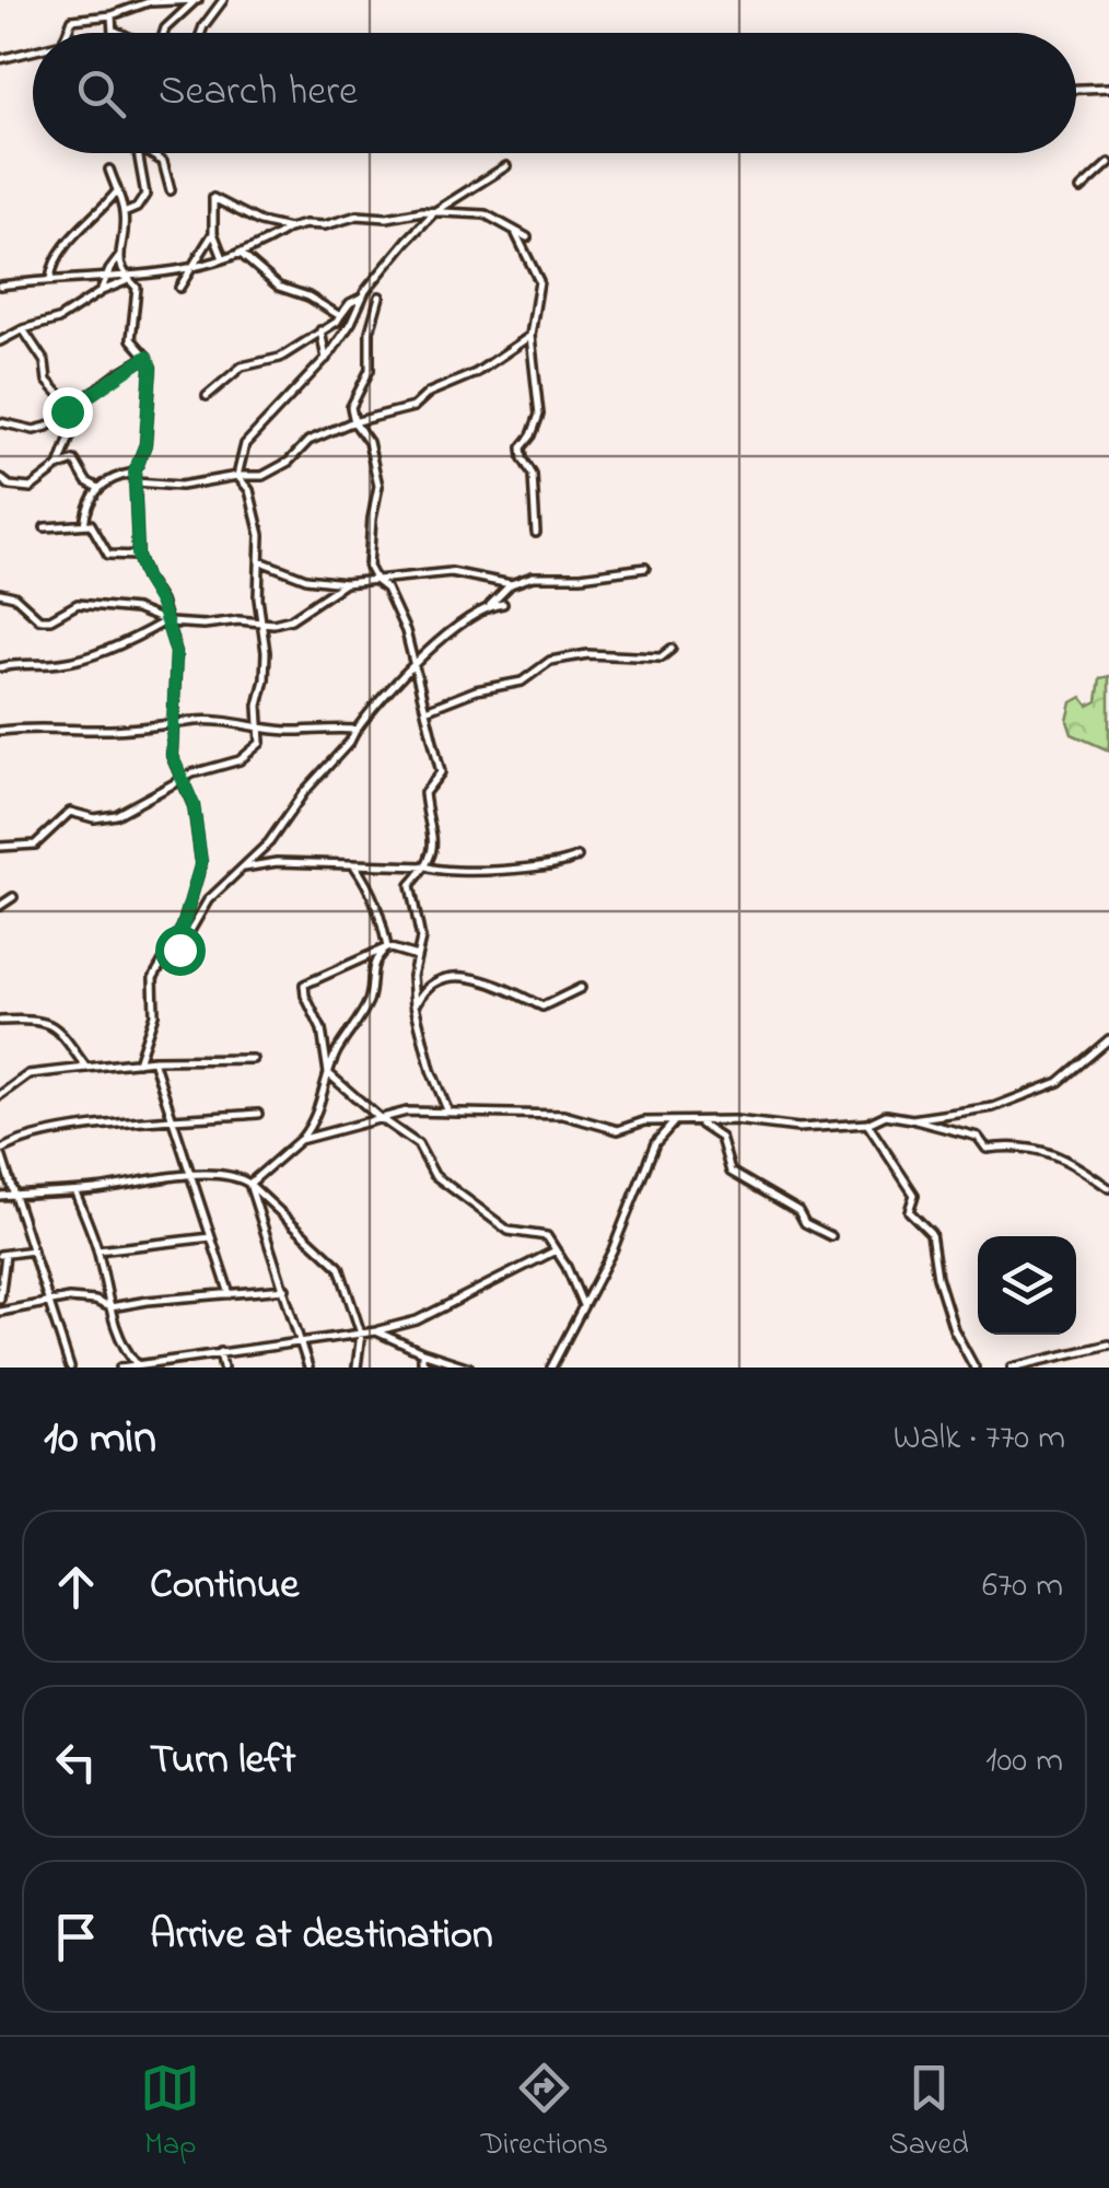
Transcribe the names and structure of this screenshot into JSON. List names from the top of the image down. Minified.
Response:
{"page":{"search":"Search here","heading":["10 min","Walk · 770 m"],"list":[["Continue","670 m"],["Turn left","100 m"],"Arrive at destination"],"nav":["Map","Directions","Saved"]}}
